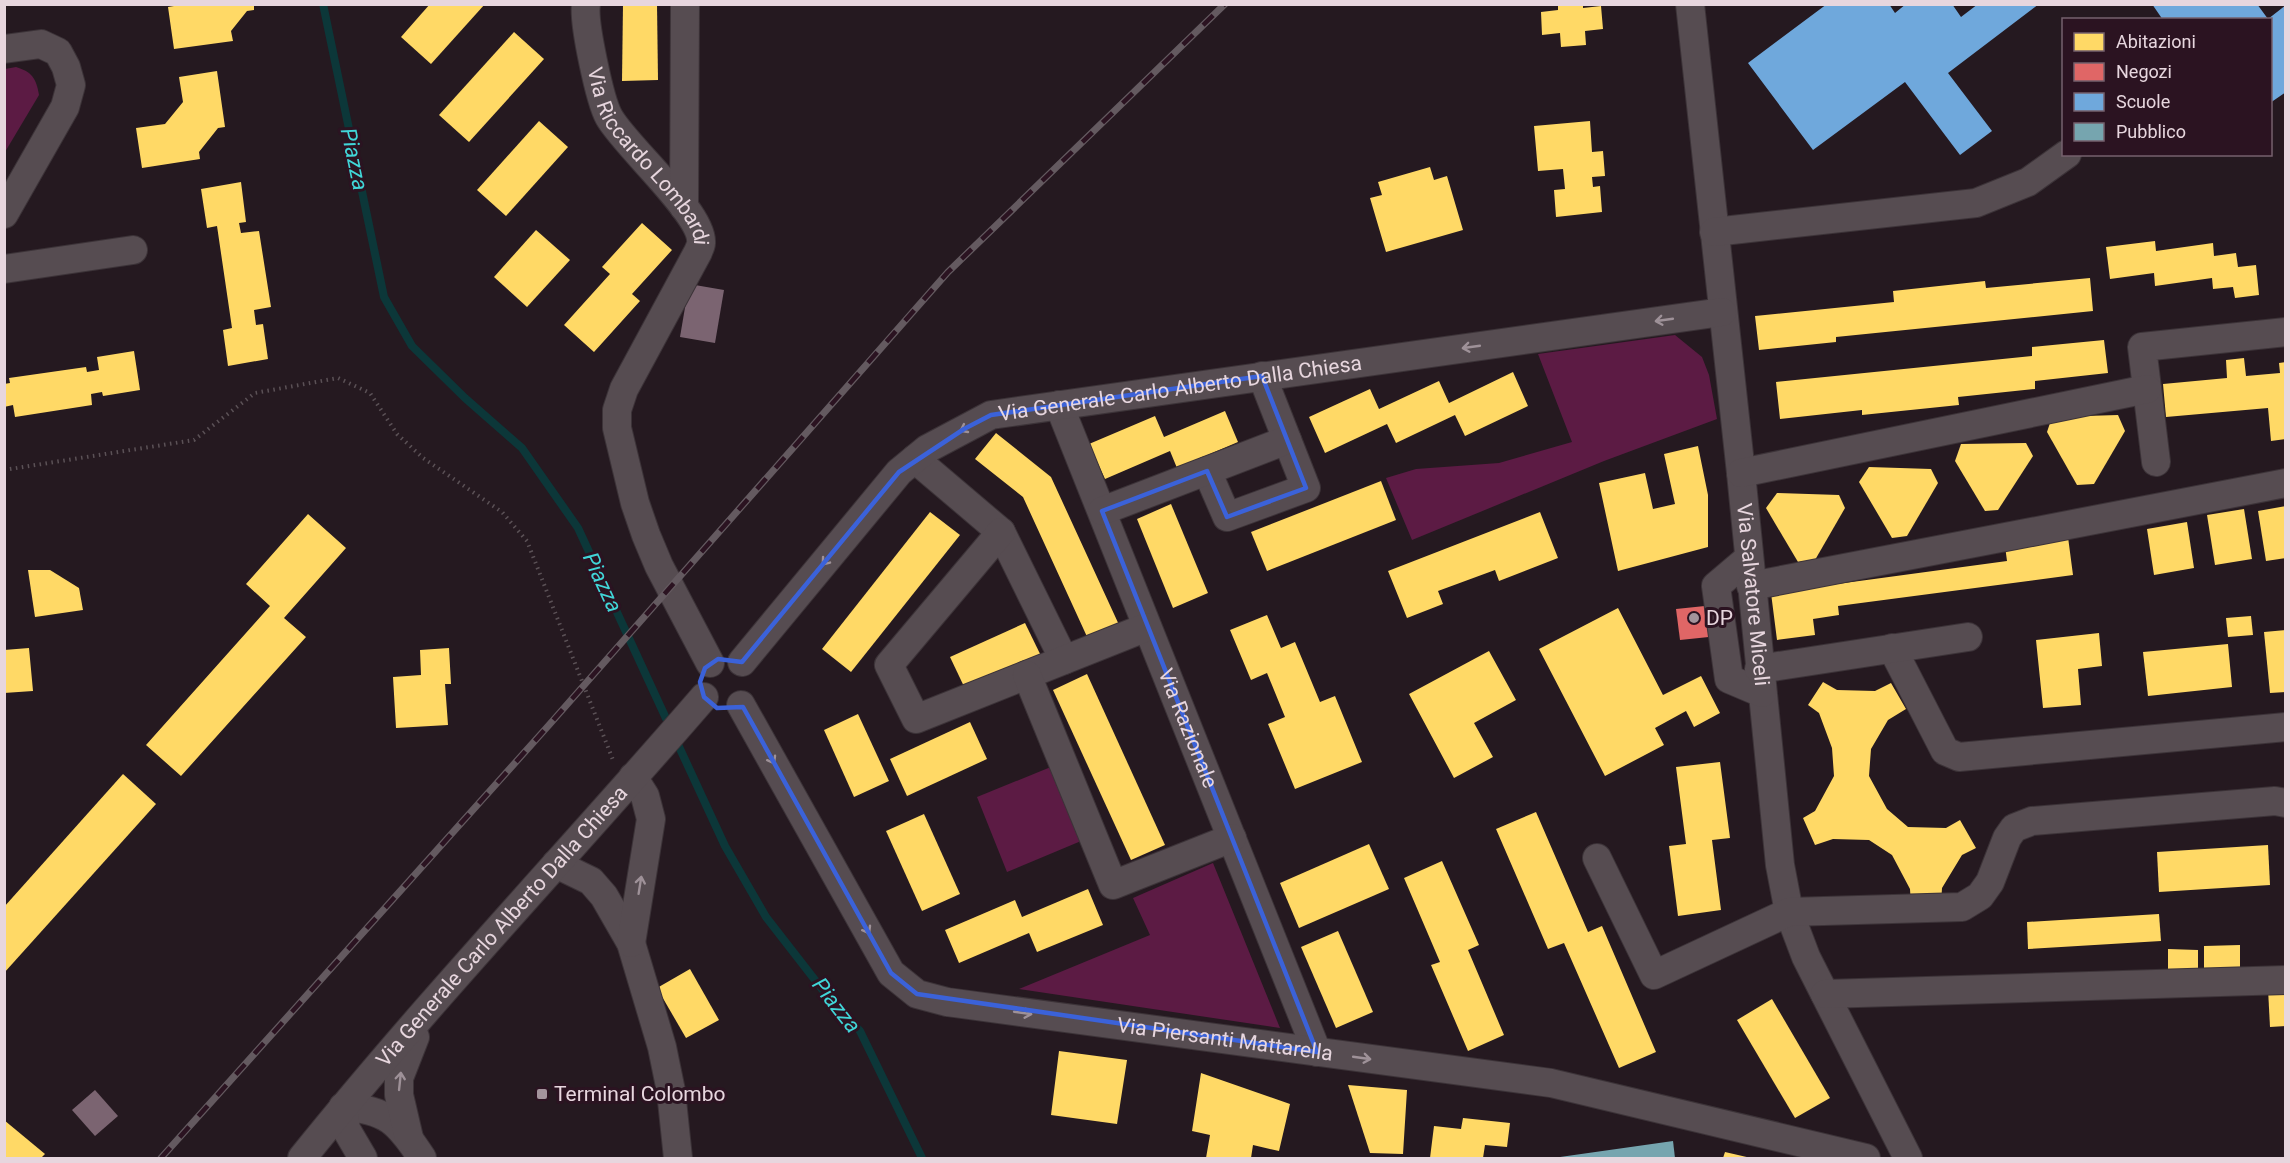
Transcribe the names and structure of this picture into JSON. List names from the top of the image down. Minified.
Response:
{"streets":{"street":["Via Riccardo Lombardi","Via Generale Carlo Alberto Dalla Chiesa","Via Salvatore Miceli","Via Razionale","Via Piersanti Mattarella"]},"crossings":[["Via Riccardo Lombardi","Via Generale Carlo Alberto Dalla Chiesa"],["Via Riccardo Lombardi","Via Piersanti Mattarella"],["Via Generale Carlo Alberto Dalla Chiesa","Via Salvatore Miceli"],["Via Generale Carlo Alberto Dalla Chiesa","Via Razionale"],["Via Generale Carlo Alberto Dalla Chiesa","Via Piersanti Mattarella"],["Via Razionale","Via Piersanti Mattarella"]],"one_way":["Via Generale Carlo Alberto Dalla Chiesa","Via Piersanti Mattarella"],"water":["Piazza"],"places":{"other":["DP"],"transit":["Terminal Colombo"]},"legend":["Abitazioni","Negozi","Scuole","Pubblico"]}
